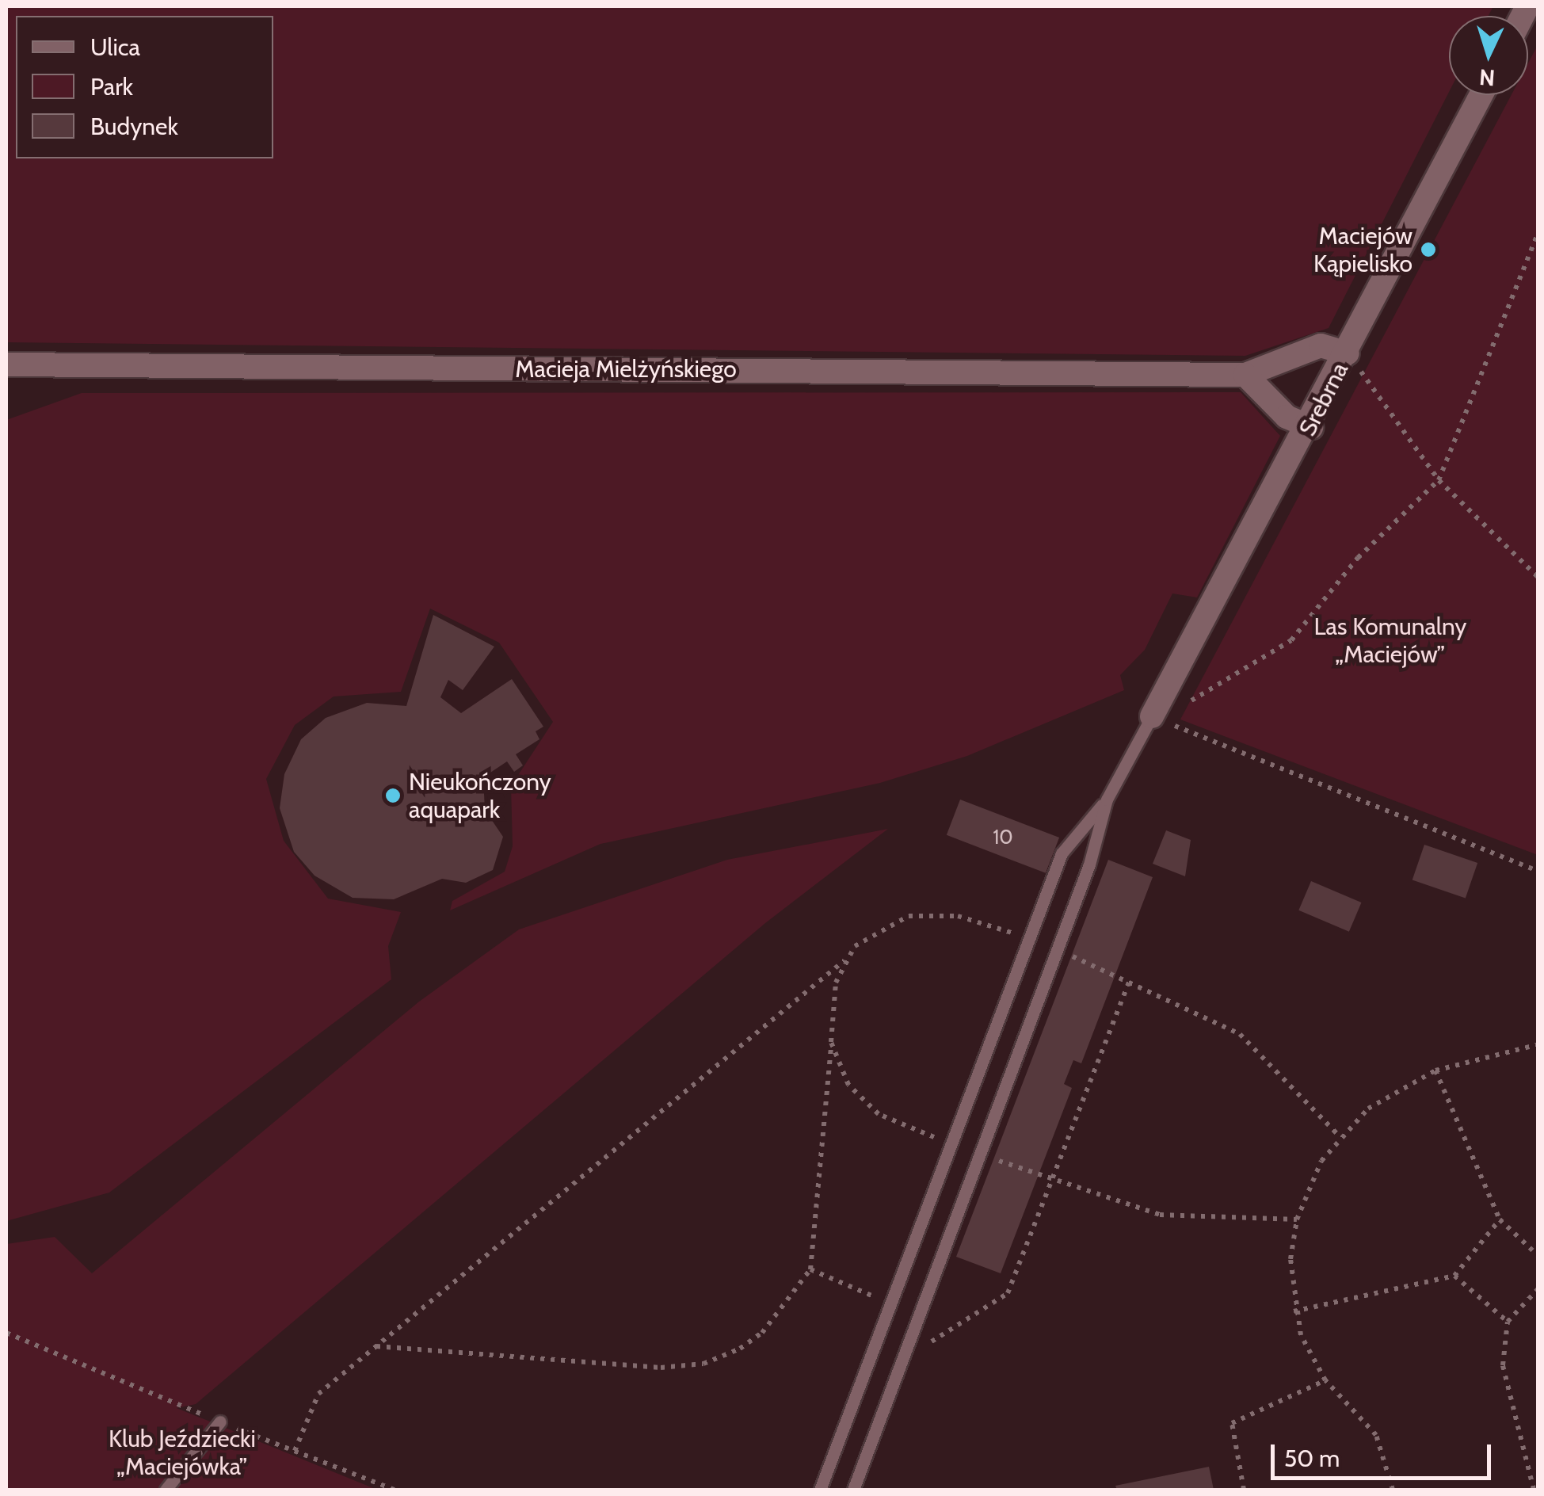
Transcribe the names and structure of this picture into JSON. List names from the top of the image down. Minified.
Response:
{"streets":{"street":["Macieja Mielżyńskiego","Srebrna"]},"crossings":[["Macieja Mielżyńskiego","Srebrna"]],"parks":["Las Komunalny „Maciejów”","Klub Jeździecki „Maciejówka”"],"places":["Maciejów Kąpielisko","Nieukończony aquapark"],"house_numbers":["10"],"legend":["Ulica","Park","Budynek"],"scale_bar":"50 m","north":"bottom"}
